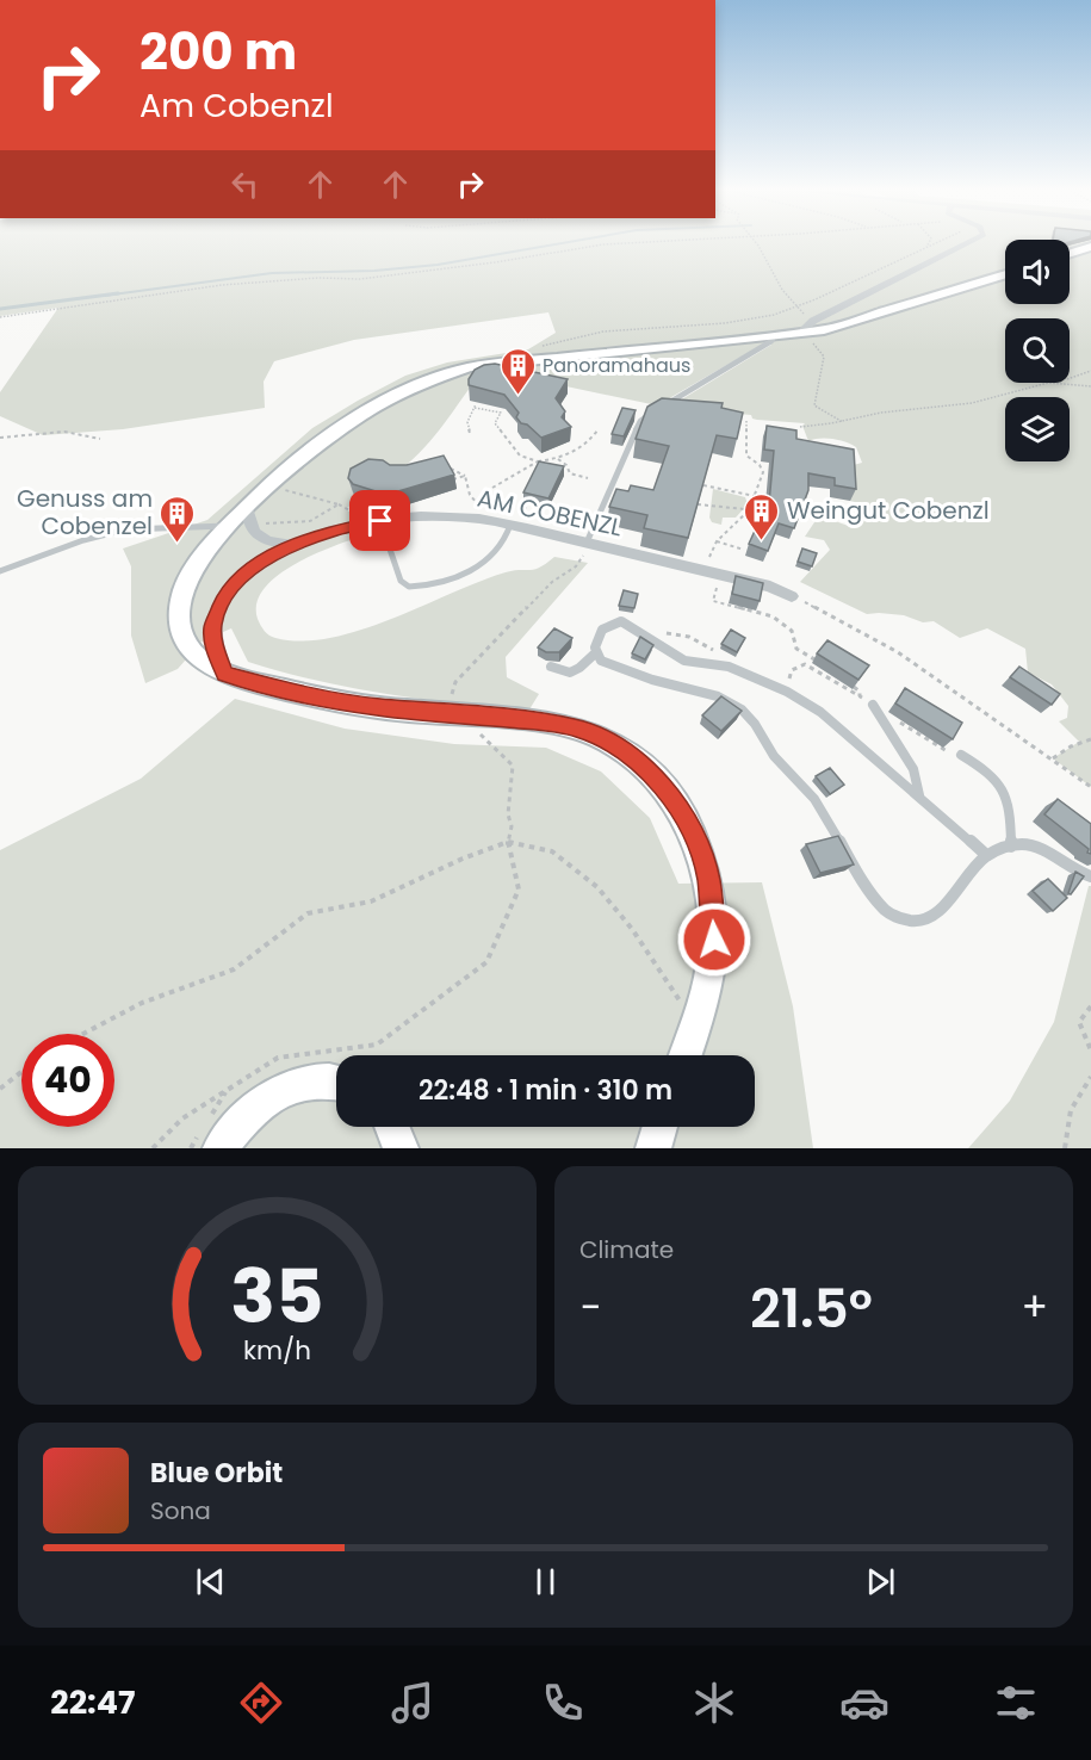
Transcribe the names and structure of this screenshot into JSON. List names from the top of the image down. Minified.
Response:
{"streets":{"street":["AM COBENZL"]},"places":{"building":["Panoramahaus","Weingut Cobenzl","Genuss am Cobenzel"]},"page":{"turn":["200 m","Am Cobenzl"],"limit":"40","trip":"22:48 · 1 min · 310 m","tile":"Climate","heat":["−","21.5°","+"],"song":["Blue Orbit","Sona"],"tabs":"22:47","gauge":["35","km/h"]}}
